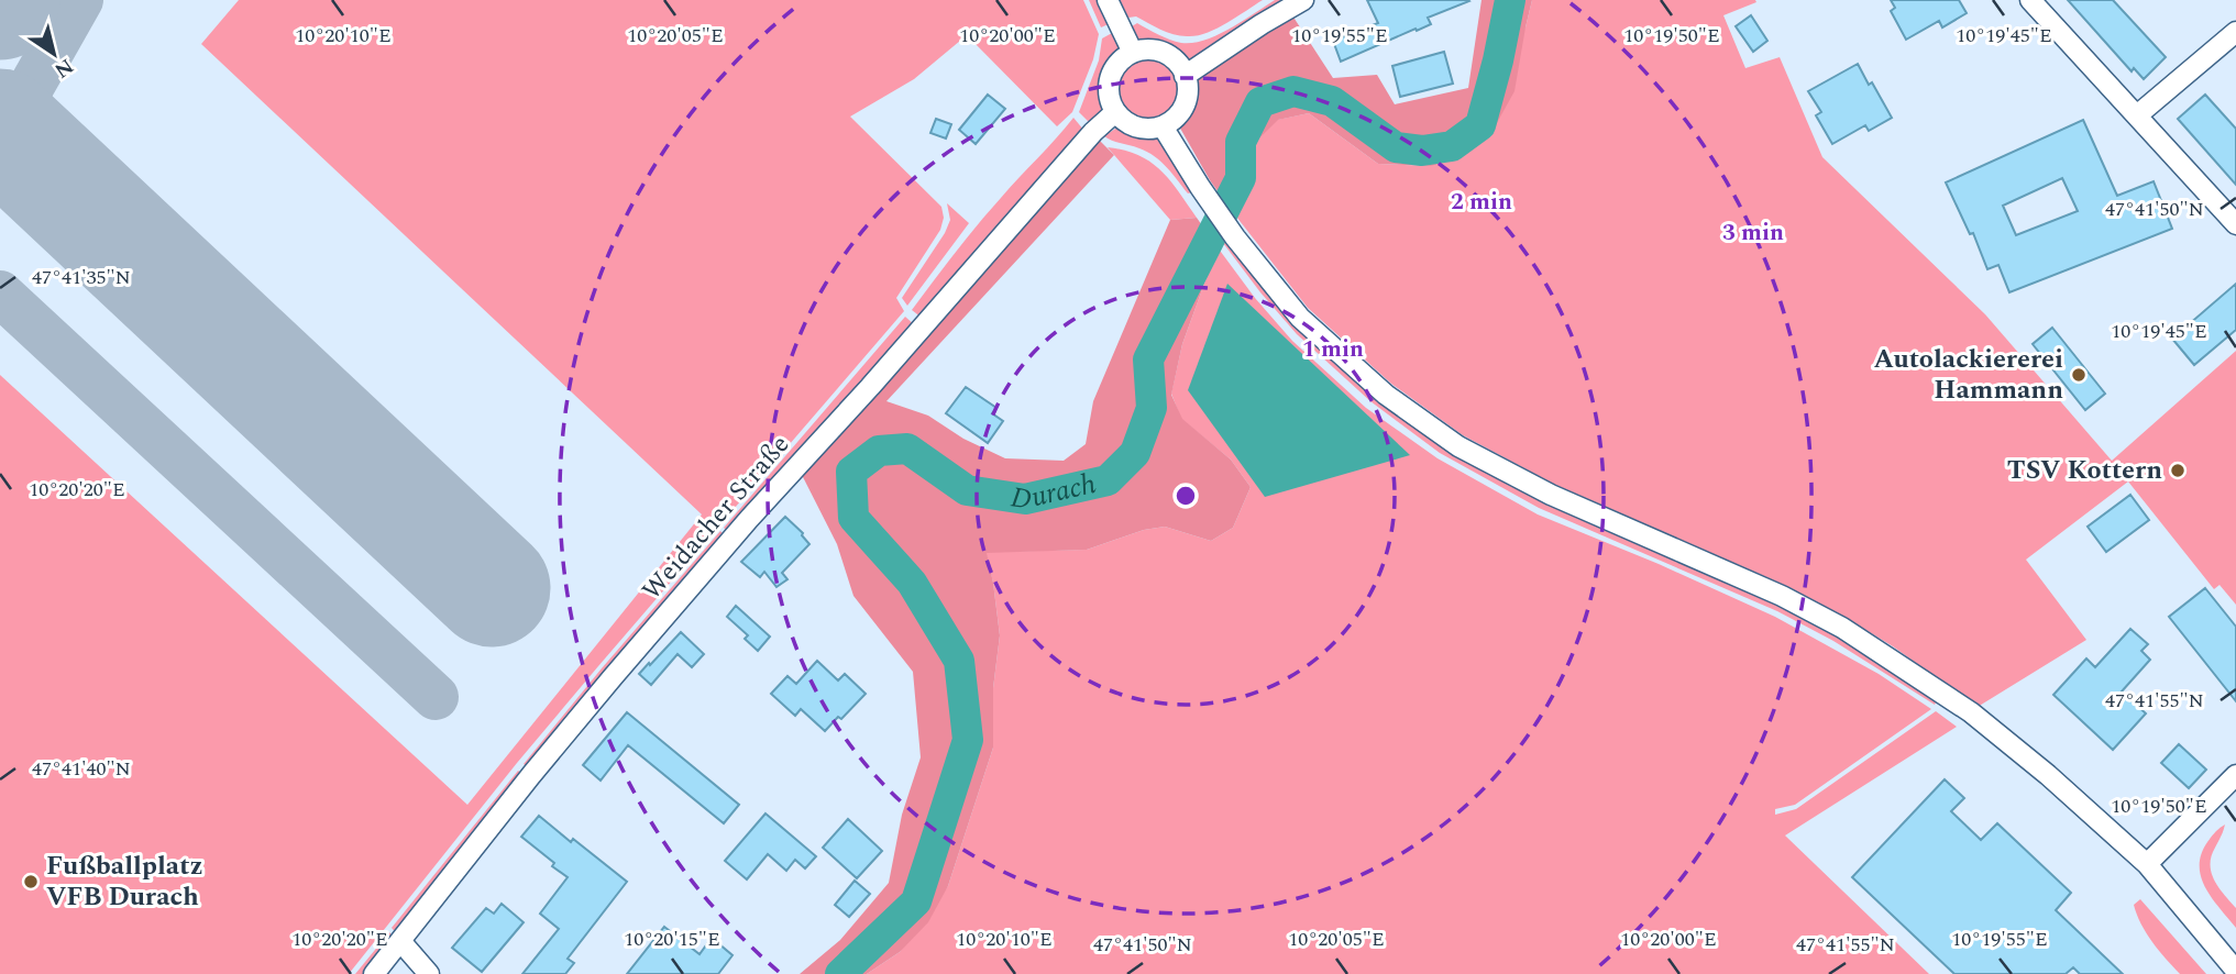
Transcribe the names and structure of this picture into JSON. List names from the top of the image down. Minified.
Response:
{"streets":{"street":["Weidacher Straße"]},"water":["Durach"],"places":["Autolackiererei Hammann","TSV Kottern","Fußballplatz VFB Durach"],"north":"bottom right","coordinates":["10°20'10\"E","10°20'05\"E","10°19'55\"E","10°19'50\"E","10°19'45\"E","10°20'00\"E","47°41'50\"N","47°41'35\"N","10°20'20\"E","47°41'55\"N","47°41'40\"N","10°20'15\"E"],"rings":["2 min","3 min","1 min"]}
